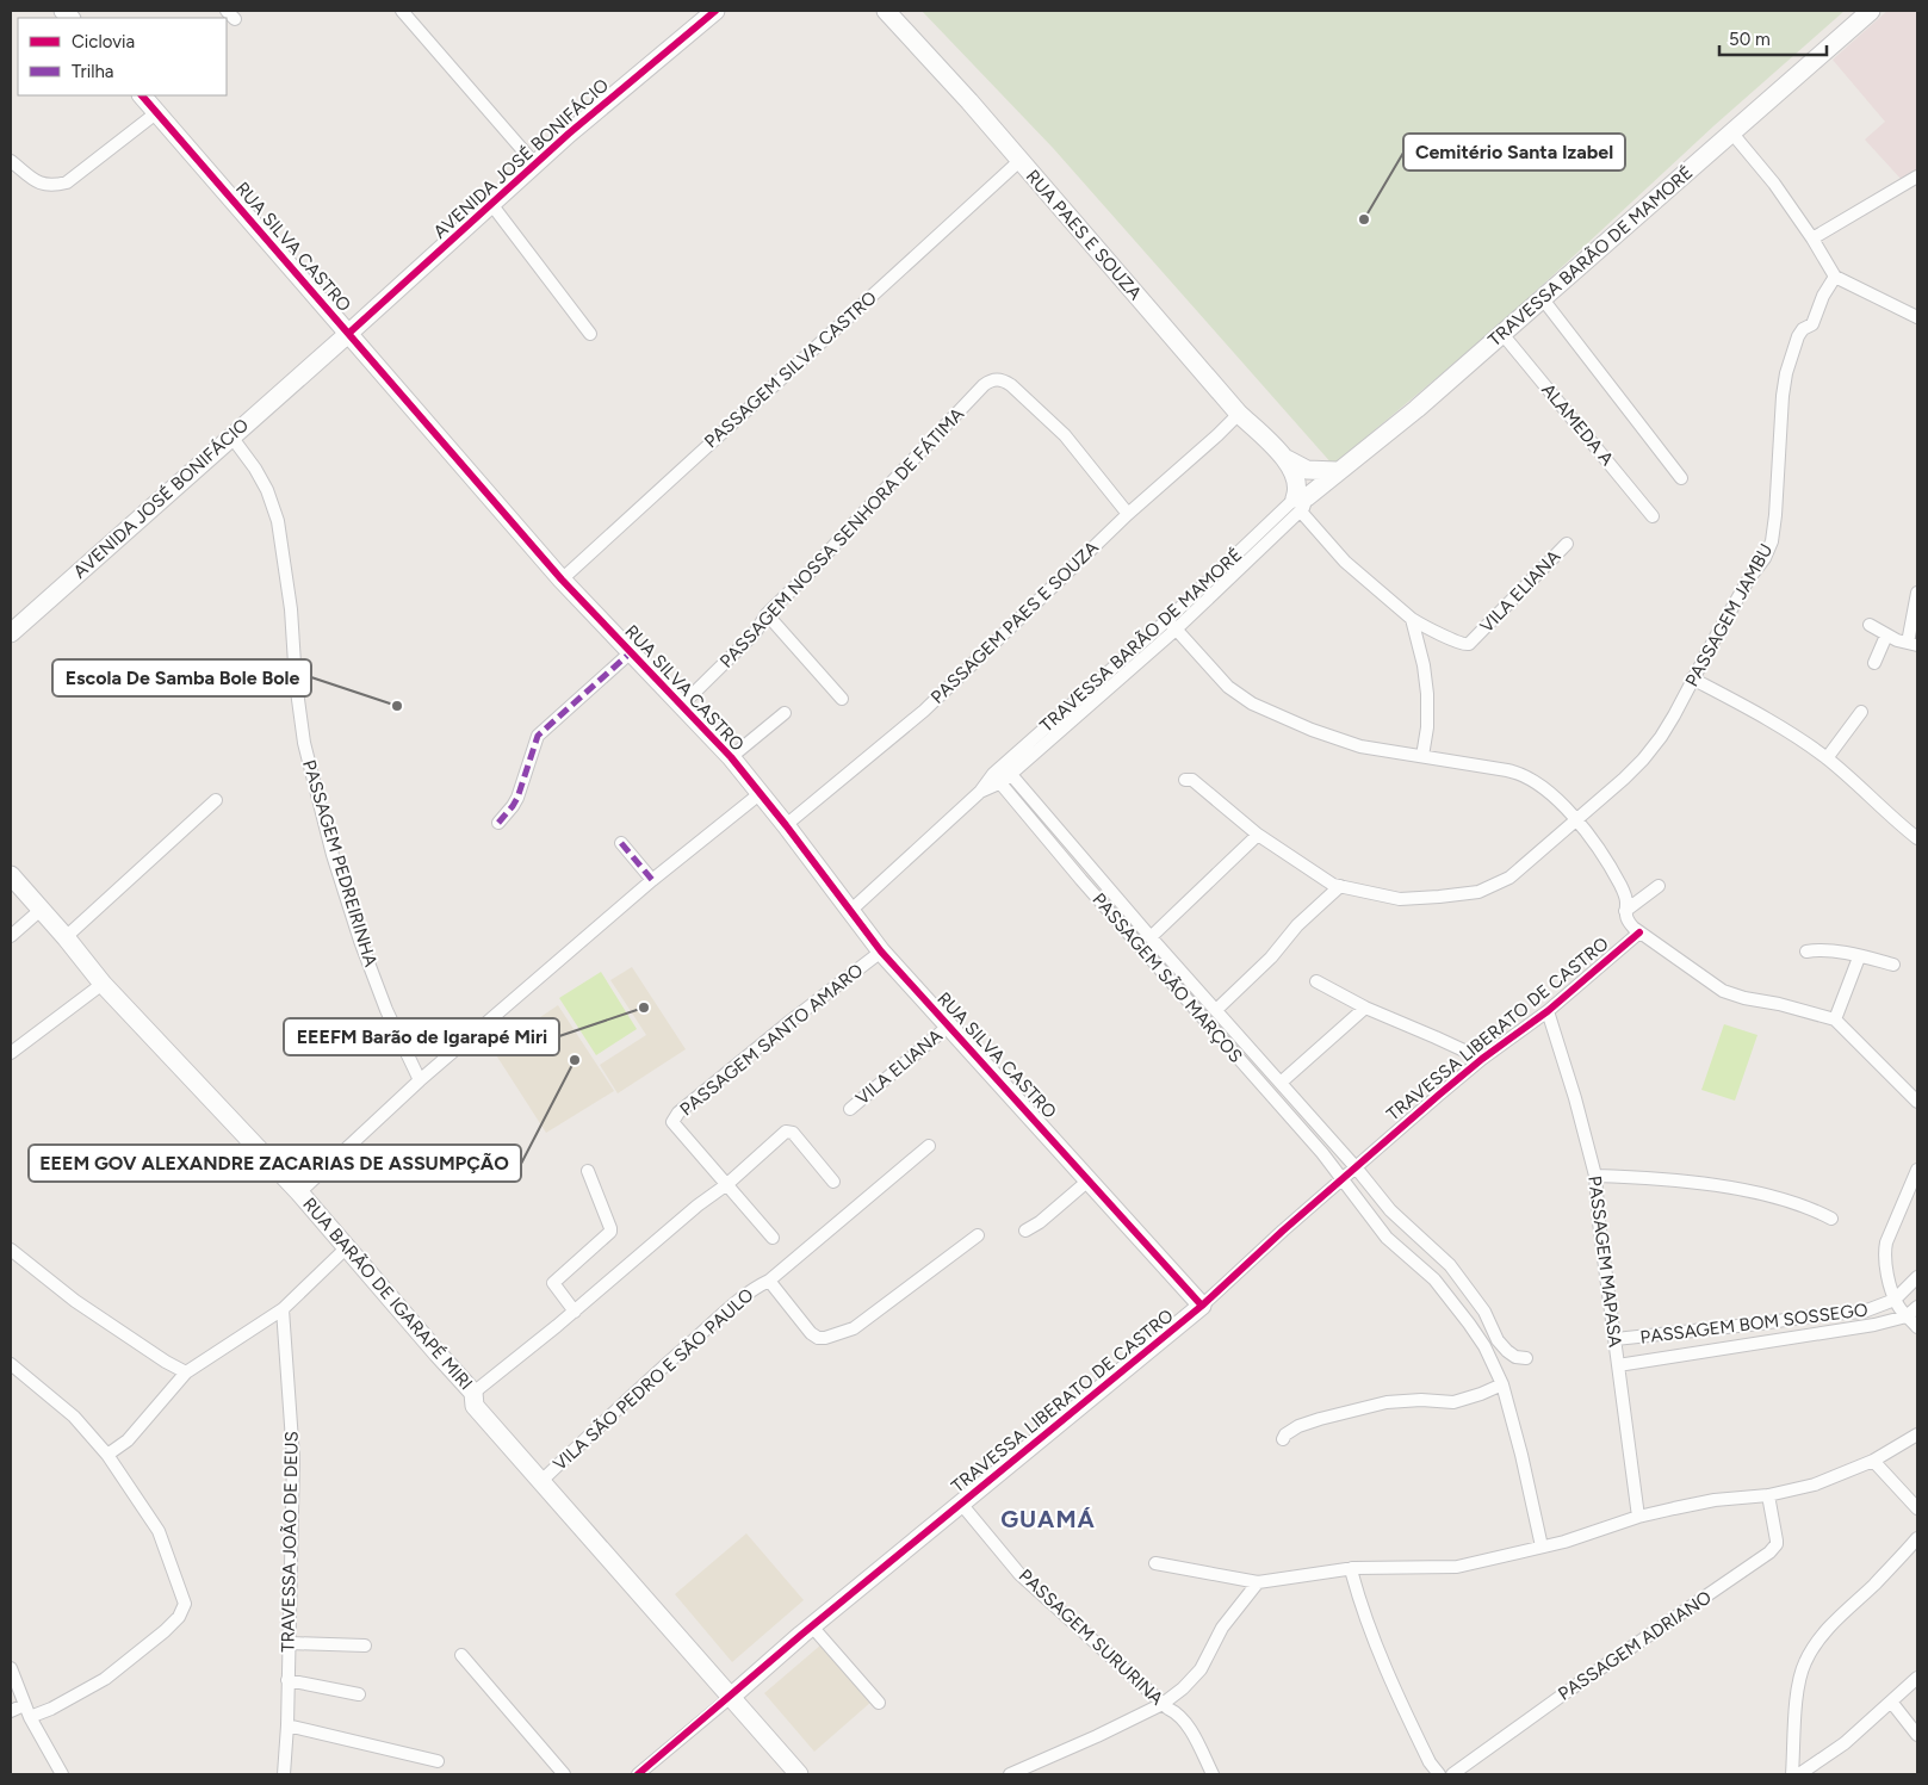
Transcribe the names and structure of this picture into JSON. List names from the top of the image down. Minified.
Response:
{"streets":{"street":["AVENIDA JOSÉ BONIFÁCIO","RUA PAES E SOUZA","RUA SILVA CASTRO","TRAVESSA BARÃO DE MAMORÉ","PASSAGEM SILVA CASTRO","ALAMEDA A","PASSAGEM NOSSA SENHORA DE FÁTIMA","VILA ELIANA","PASSAGEM JAMBU","PASSAGEM PAES E SOUZA","PASSAGEM PEDREIRINHA","PASSAGEM SÃO MARÇOS","TRAVESSA LIBERATO DE CASTRO","PASSAGEM SANTO AMARO","PASSAGEM MAPASA","RUA BARÃO DE IGARAPÉ MIRI","PASSAGEM BOM SOSSEGO","VILA SÃO PEDRO E SÃO PAULO","TRAVESSA JOÃO DE DEUS","PASSAGEM SURURINA","PASSAGEM ADRIANO"]},"crossings":[["AVENIDA JOSÉ BONIFÁCIO","RUA SILVA CASTRO"],["AVENIDA JOSÉ BONIFÁCIO","PASSAGEM PEDREIRINHA"],["RUA PAES E SOUZA","TRAVESSA BARÃO DE MAMORÉ"],["RUA PAES E SOUZA","PASSAGEM SILVA CASTRO"],["RUA PAES E SOUZA","PASSAGEM PAES E SOUZA"],["RUA SILVA CASTRO","TRAVESSA BARÃO DE MAMORÉ"],["RUA SILVA CASTRO","PASSAGEM SILVA CASTRO"],["RUA SILVA CASTRO","PASSAGEM NOSSA SENHORA DE FÁTIMA"],["RUA SILVA CASTRO","VILA ELIANA"],["RUA SILVA CASTRO","PASSAGEM PAES E SOUZA"],["RUA SILVA CASTRO","TRAVESSA LIBERATO DE CASTRO"],["RUA SILVA CASTRO","PASSAGEM SANTO AMARO"],["TRAVESSA BARÃO DE MAMORÉ","ALAMEDA A"],["TRAVESSA BARÃO DE MAMORÉ","PASSAGEM SÃO MARÇOS"],["PASSAGEM NOSSA SENHORA DE FÁTIMA","PASSAGEM PAES E SOUZA"],["PASSAGEM SÃO MARÇOS","TRAVESSA LIBERATO DE CASTRO"],["TRAVESSA LIBERATO DE CASTRO","PASSAGEM MAPASA"],["TRAVESSA LIBERATO DE CASTRO","RUA BARÃO DE IGARAPÉ MIRI"],["TRAVESSA LIBERATO DE CASTRO","PASSAGEM SURURINA"],["PASSAGEM MAPASA","PASSAGEM BOM SOSSEGO"],["RUA BARÃO DE IGARAPÉ MIRI","VILA SÃO PEDRO E SÃO PAULO"]],"districts":["GUAMÁ"],"places":["Cemitério Santa Izabel","Escola De Samba Bole Bole","EEEFM Barão de Igarapé Miri","EEEM GOV ALEXANDRE ZACARIAS DE ASSUMPÇÃO"],"legend":["Ciclovia","Trilha"],"scale_bar":"50 m"}
